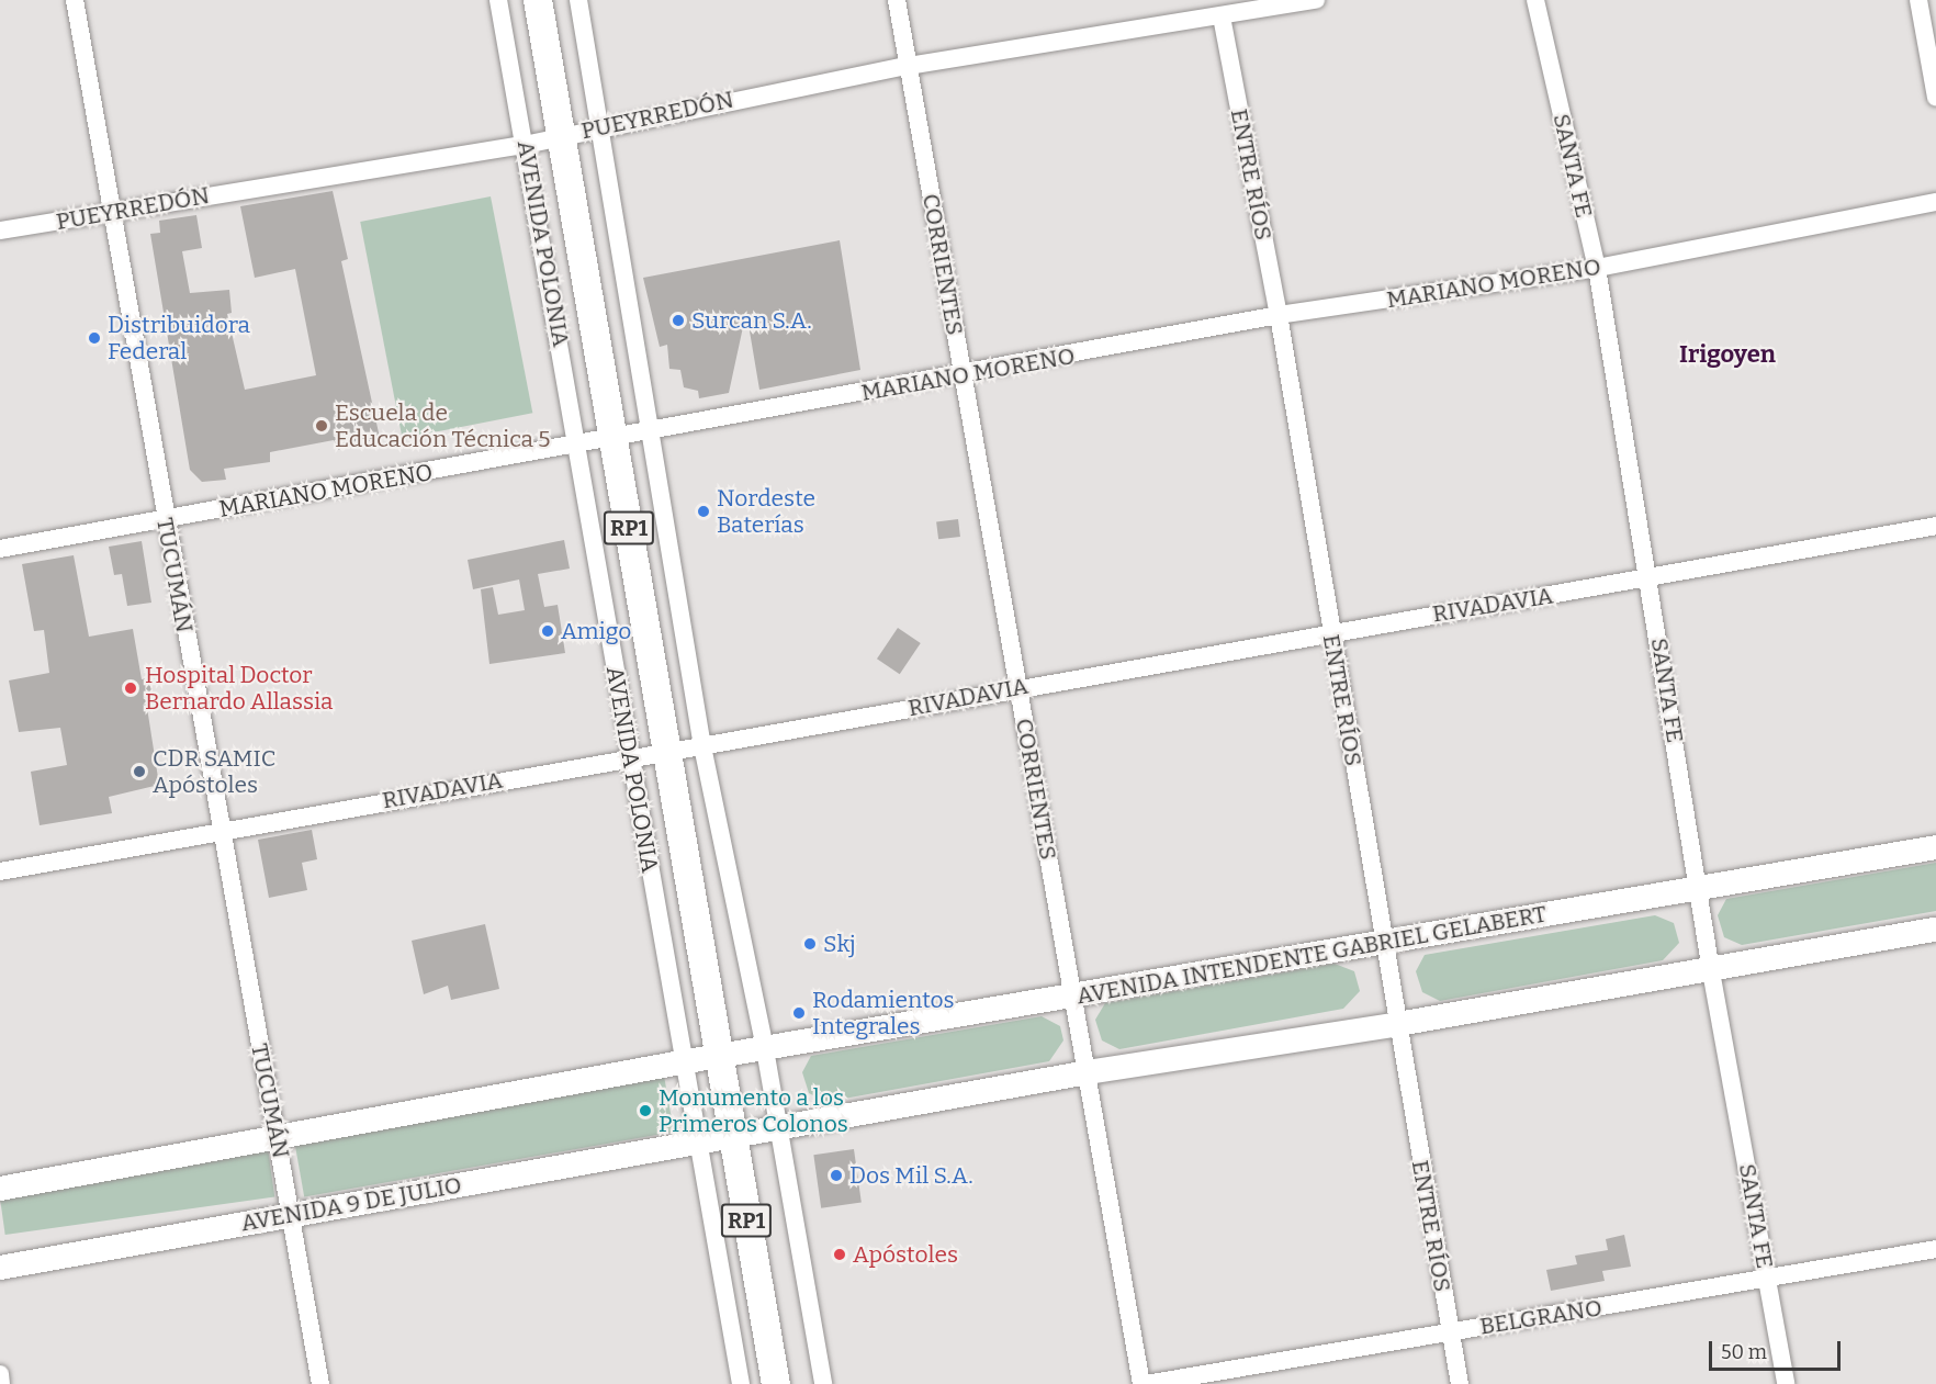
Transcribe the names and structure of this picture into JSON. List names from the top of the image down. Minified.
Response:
{"streets":{"main road":["AVENIDA POLONIA","RP1","AVENIDA INTENDENTE GABRIEL GELABERT","AVENIDA 9 DE JULIO"],"street":["PUEYRREDÓN","SANTA FE","ENTRE RÍOS","CORRIENTES","MARIANO MORENO","TUCUMÁN","RIVADAVIA","BELGRANO"]},"crossings":[["PUEYRREDÓN","ENTRE RÍOS"],["PUEYRREDÓN","AVENIDA POLONIA"],["PUEYRREDÓN","CORRIENTES"],["PUEYRREDÓN","TUCUMÁN"],["SANTA FE","MARIANO MORENO"],["SANTA FE","RIVADAVIA"],["SANTA FE","AVENIDA INTENDENTE GABRIEL GELABERT"],["SANTA FE","BELGRANO"],["ENTRE RÍOS","MARIANO MORENO"],["ENTRE RÍOS","RIVADAVIA"],["ENTRE RÍOS","AVENIDA INTENDENTE GABRIEL GELABERT"],["ENTRE RÍOS","BELGRANO"],["AVENIDA POLONIA","MARIANO MORENO"],["AVENIDA POLONIA","RIVADAVIA"],["AVENIDA POLONIA","AVENIDA INTENDENTE GABRIEL GELABERT"],["AVENIDA POLONIA","AVENIDA 9 DE JULIO"],["CORRIENTES","MARIANO MORENO"],["CORRIENTES","RIVADAVIA"],["CORRIENTES","AVENIDA INTENDENTE GABRIEL GELABERT"],["CORRIENTES","BELGRANO"],["MARIANO MORENO","TUCUMÁN"],["TUCUMÁN","RIVADAVIA"],["TUCUMÁN","AVENIDA 9 DE JULIO"]],"districts":["Irigoyen"],"places":["Surcan S.A.","Distribuidora Federal","Escuela de Educación Técnica 5","Nordeste Baterías","Amigo","Hospital Doctor Bernardo Allassia","CDR SAMIC Apóstoles","Skj","Rodamientos Integrales","Monumento a los Primeros Colonos","Dos Mil S.A.","Apóstoles"],"scale_bar":"50 m"}
